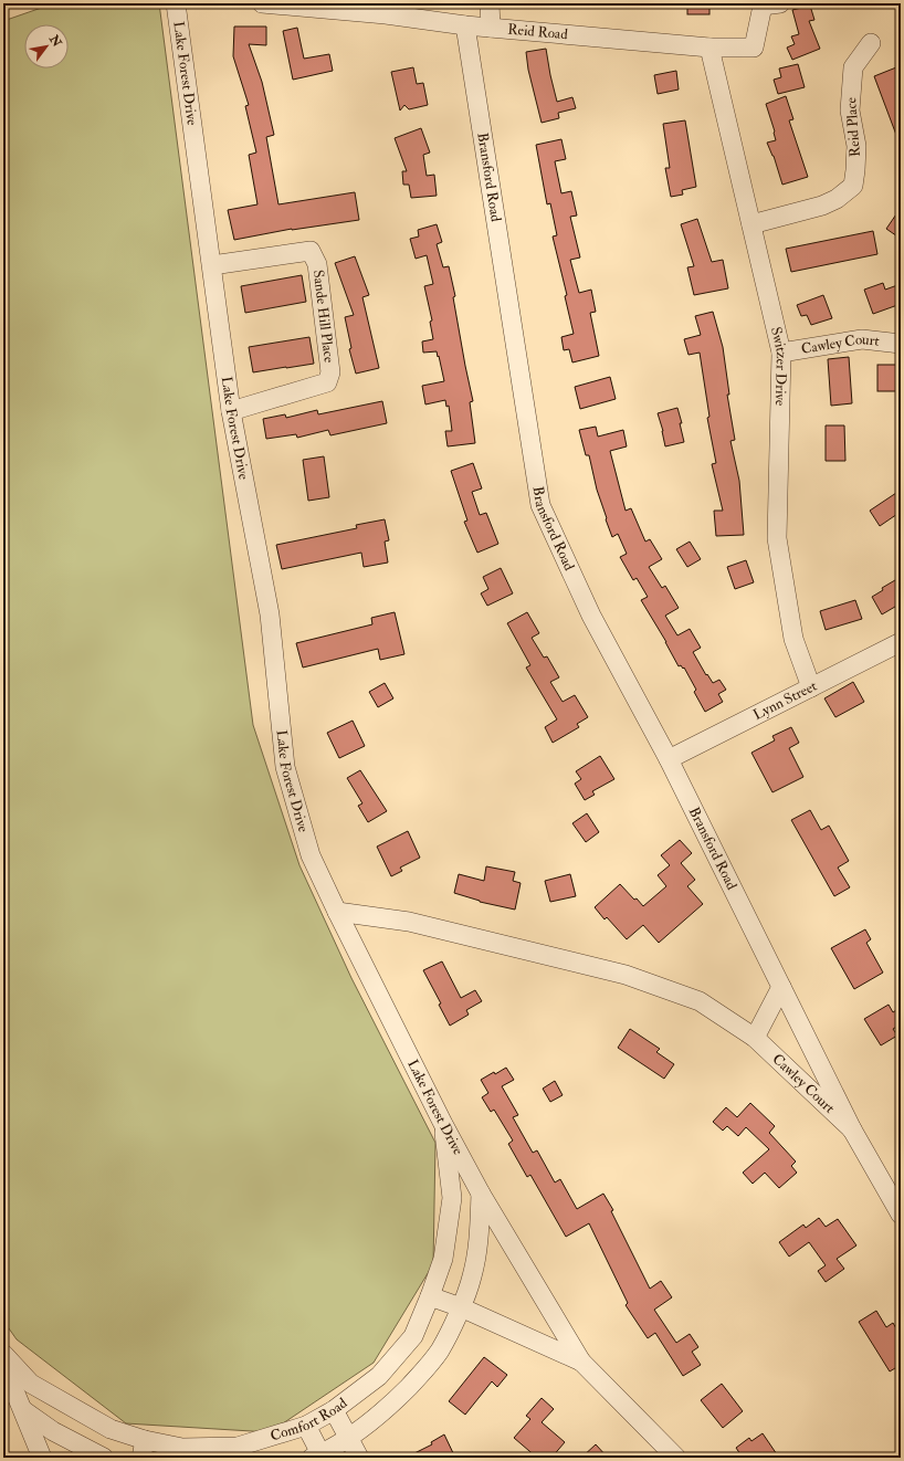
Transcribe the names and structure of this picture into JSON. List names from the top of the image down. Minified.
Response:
{"streets":{"street":["Reid Road","Lake Forest Drive","Reid Place","Bransford Road","Sande Hill Place","Cawley Court","Switzer Drive","Lynn Street","Comfort Road"]},"crossings":[["Reid Road","Bransford Road"],["Reid Road","Switzer Drive"],["Lake Forest Drive","Sande Hill Place"],["Lake Forest Drive","Comfort Road"],["Reid Place","Switzer Drive"],["Bransford Road","Cawley Court"],["Bransford Road","Lynn Street"],["Cawley Court","Switzer Drive"],["Switzer Drive","Lynn Street"]],"north":"top right"}
